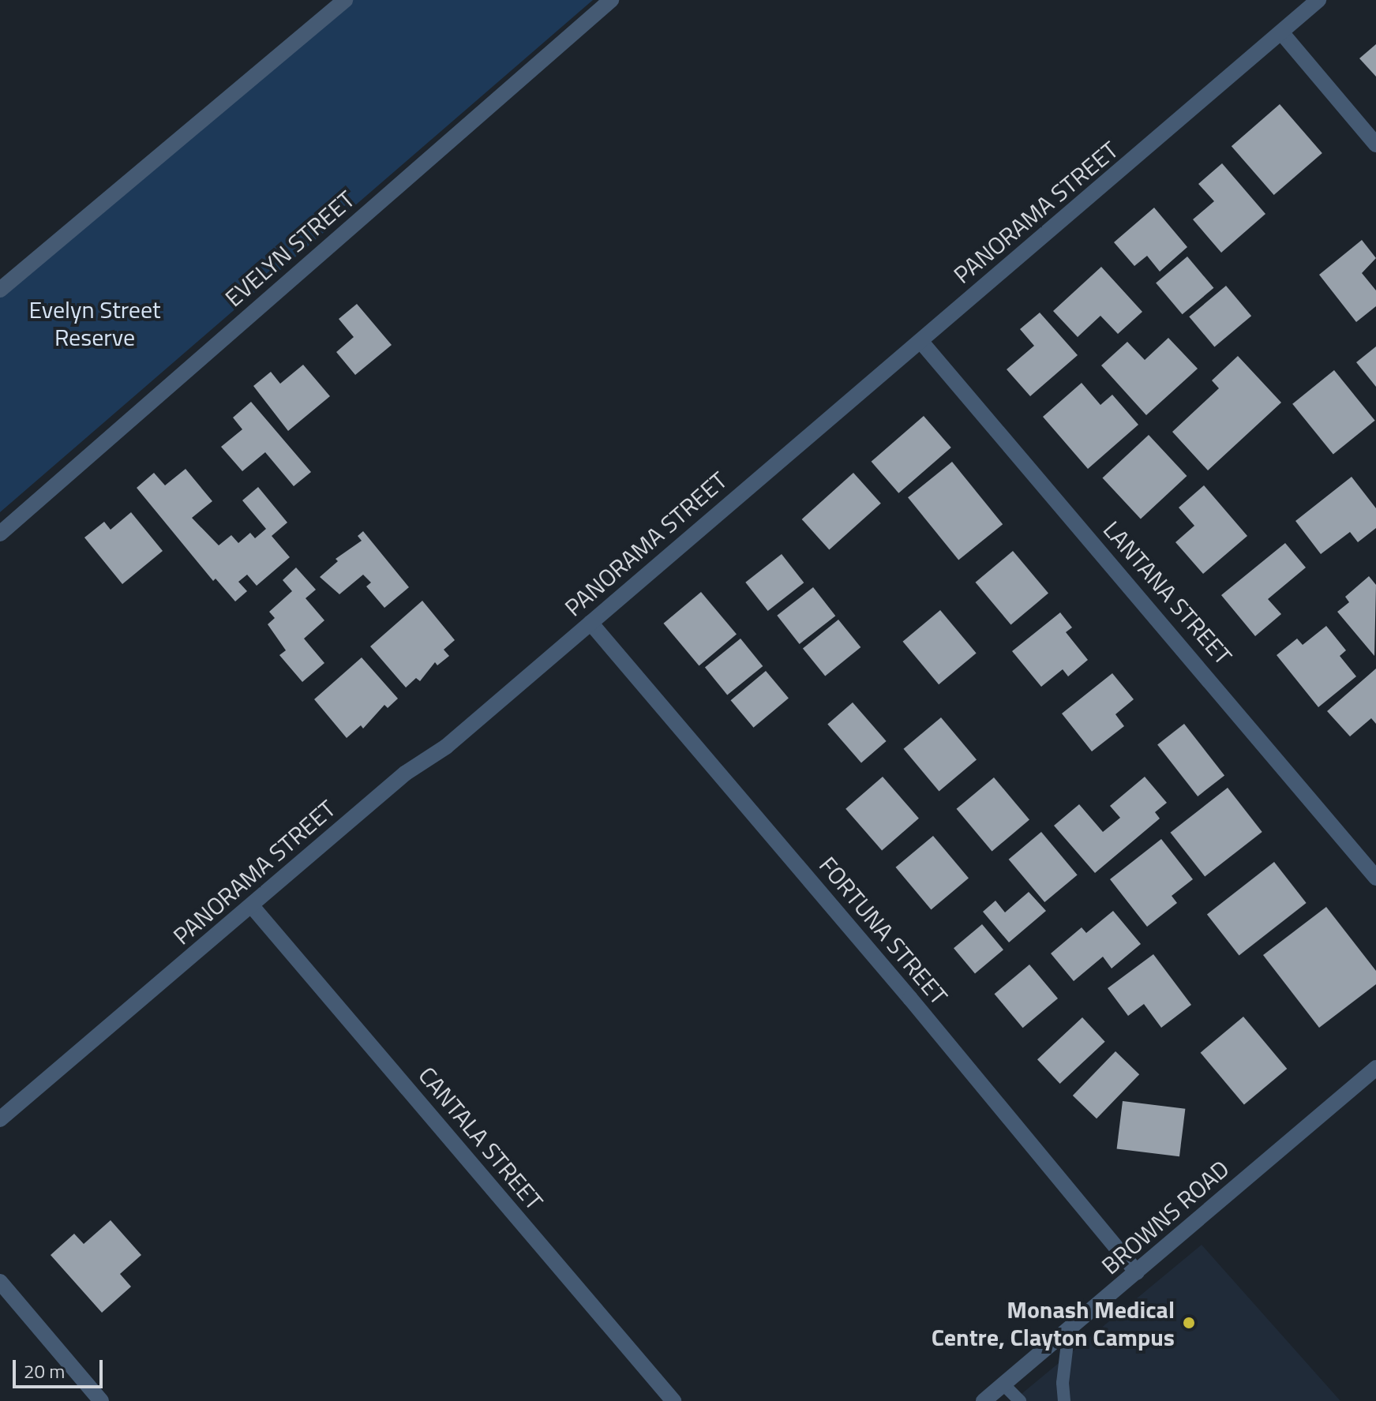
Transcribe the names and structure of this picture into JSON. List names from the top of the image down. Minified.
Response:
{"streets":{"street":["PANORAMA STREET","EVELYN STREET","LANTANA STREET","FORTUNA STREET","CANTALA STREET","BROWNS ROAD"]},"crossings":[["PANORAMA STREET","LANTANA STREET"],["PANORAMA STREET","FORTUNA STREET"],["PANORAMA STREET","CANTALA STREET"],["FORTUNA STREET","BROWNS ROAD"]],"parks":["Evelyn Street Reserve"],"places":["Monash Medical Centre, Clayton Campus"],"scale_bar":"20 m"}
